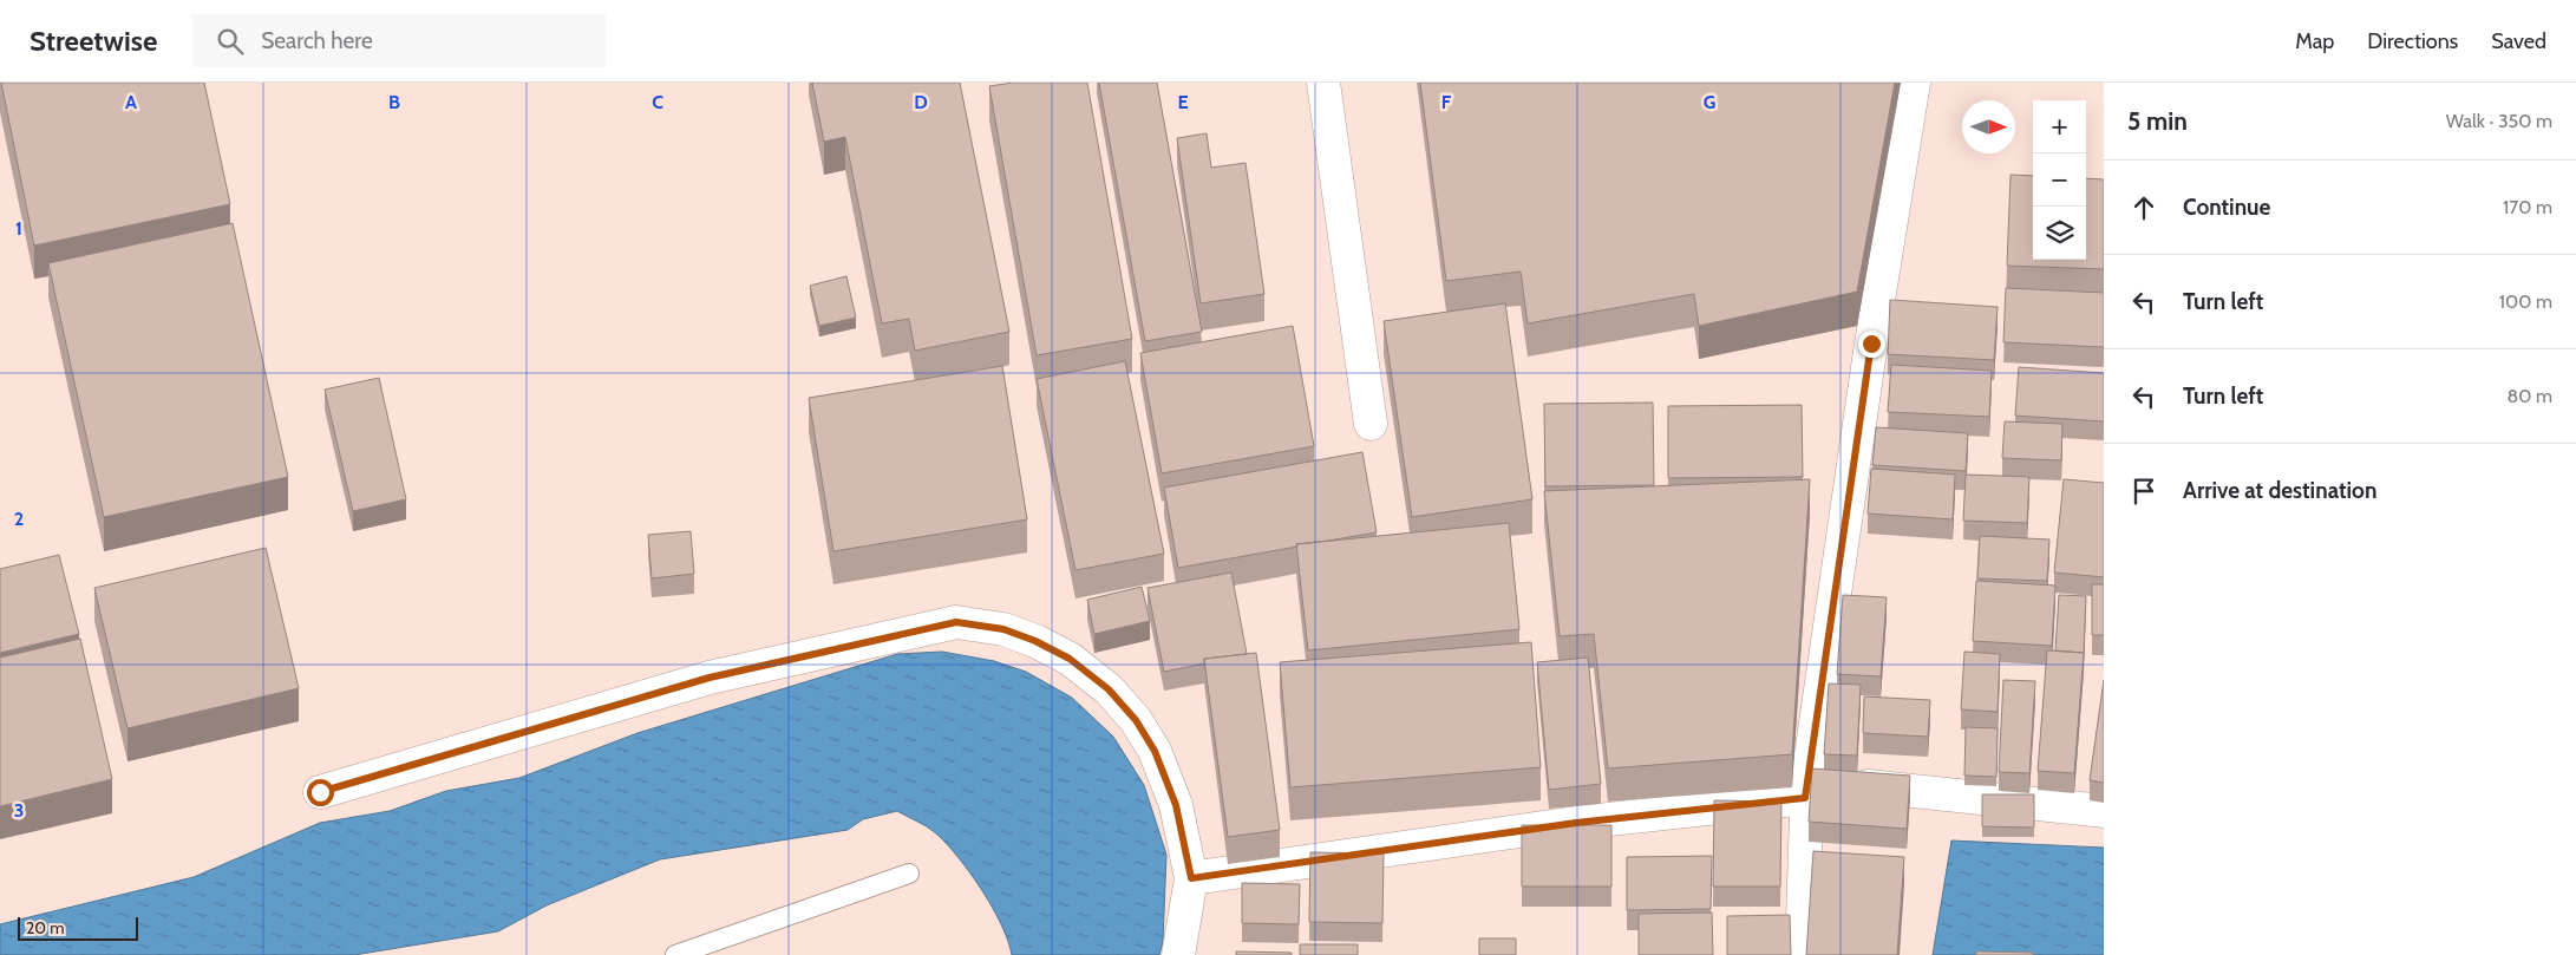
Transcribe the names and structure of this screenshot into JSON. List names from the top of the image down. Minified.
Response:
{"scale_bar":"20 m","north":"right","page":{"header":"Streetwise","search":"Search here","nav":["Map","Directions","Saved"],"heading":["5 min","Walk · 350 m"],"map_buttons":["+","−"],"list":[["Continue","170 m"],["Turn left","100 m"],["Turn left","80 m"],"Arrive at destination"],"scale":"20 m"},"grid":{"columns":["A","B","C","D","E","F","G"],"rows":["1","2","3"]}}
